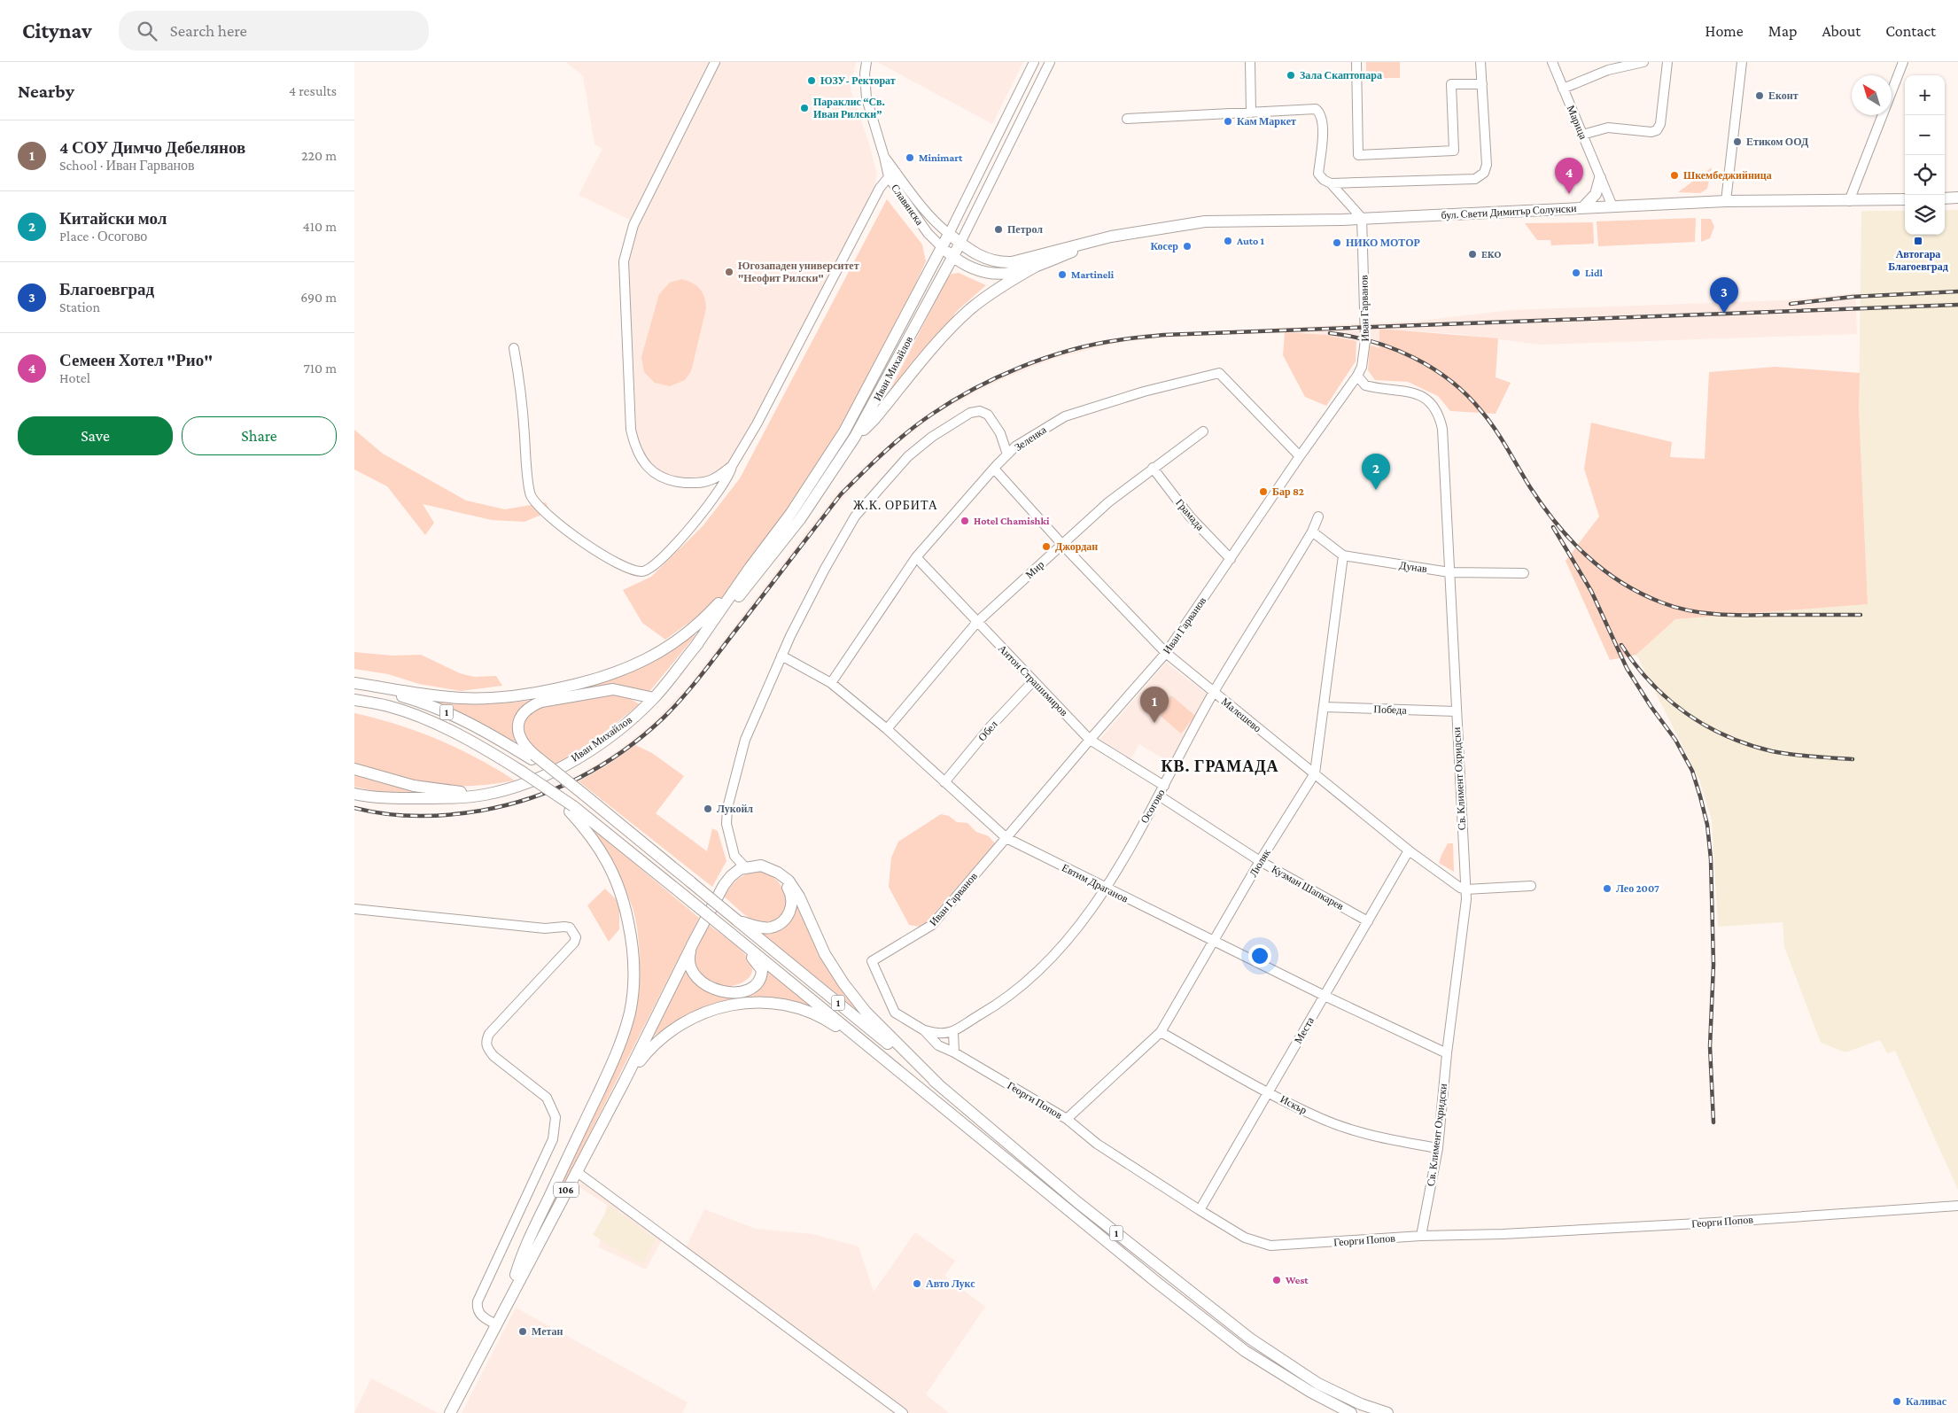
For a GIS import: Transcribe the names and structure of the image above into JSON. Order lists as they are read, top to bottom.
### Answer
{
  "streets": {
    "main road": [
      "бул. Свети Димитър Солунски",
      "Иван Михайлов",
      "1",
      "106"
    ],
    "street": [
      "Марица",
      "Славянска",
      "Иван Гарванов",
      "Зеленка",
      "Грамада",
      "Дунав",
      "Мир",
      "Антон Страшимиров",
      "Победа",
      "Малешево",
      "Обел",
      "Св. Климент Охридски",
      "Осогово",
      "Люляк",
      "Евтим Драганов",
      "Кузман Шапкарев",
      "Места",
      "Георги Попов",
      "Искър"
    ]
  },
  "crossings": [
    ["Марица", "бул. Свети Димитър Солунски"],
    ["Славянска", "бул. Свети Димитър Солунски"],
    ["Славянска", "Иван Михайлов"],
    ["бул. Свети Димитър Солунски", "Иван Гарванов"],
    ["бул. Свети Димитър Солунски", "Иван Михайлов"],
    ["Иван Гарванов", "Зеленка"],
    ["Иван Гарванов", "Грамада"],
    ["Иван Гарванов", "Антон Страшимиров"],
    ["Иван Гарванов", "Малешево"],
    ["Иван Гарванов", "Св. Климент Охридски"],
    ["Иван Гарванов", "Евтим Драганов"],
    ["Иван Гарванов", "Георги Попов"],
    ["Зеленка", "Антон Страшимиров"],
    ["Зеленка", "Малешево"],
    ["Зеленка", "Евтим Драганов"],
    ["Грамада", "Мир"],
    ["Дунав", "Св. Климент Охридски"],
    ["Дунав", "Люляк"],
    ["Мир", "Антон Страшимиров"],
    ["Мир", "Малешево"],
    ["Мир", "Евтим Драганов"],
    ["Антон Страшимиров", "Обел"],
    ["Антон Страшимиров", "Осогово"],
    ["Победа", "Св. Климент Охридски"],
    ["Победа", "Люляк"],
    ["Малешево", "Св. Климент Охридски"],
    ["Малешево", "Осогово"],
    ["Малешево", "Люляк"],
    ["Малешево", "Места"],
    ["Обел", "Евтим Драганов"],
    ["Св. Климент Охридски", "Евтим Драганов"],
    ["Св. Климент Охридски", "Георги Попов"],
    ["Св. Климент Охридски", "Искър"],
    ["Осогово", "Евтим Драганов"],
    ["Осогово", "Кузман Шапкарев"],
    ["Люляк", "Евтим Драганов"],
    ["Люляк", "Кузман Шапкарев"],
    ["Люляк", "Георги Попов"],
    ["Люляк", "Искър"],
    ["Евтим Драганов", "Места"],
    ["Кузман Шапкарев", "Места"],
    ["Места", "Георги Попов"],
    ["Места", "Искър"]
  ],
  "districts": ["Ж.К. ОРБИТА", "КВ. ГРАМАДА"],
  "places": {
    "other": [
      "Зала Скаптопара",
      "ЮЗУ- Ректорат",
      "Еконт",
      "Параклис “Св. Иван Рилски”",
      "Кам Маркет",
      "Етиком ООД",
      "Minimart",
      "Шкембеджийница",
      "Петрол",
      "Auto 1",
      "НИКО МОТОР",
      "Косер",
      "EKO",
      "Югозападен университет \"Неофит Рилски\"",
      "Lidl",
      "Martineli",
      "Бар 82",
      "Hotel Chamishki",
      "Джордан",
      "Лукойл",
      "Лео 2007",
      "West",
      "Авто Лукс",
      "Метан",
      "Каливас"
    ],
    "transit": ["Автогара Благоевград"]
  },
  "north": "top left",
  "page": {
    "header": "Citynav",
    "search": "Search here",
    "nav": [
      "Home",
      "Map",
      "About",
      "Contact"
    ],
    "heading": ["Nearby", "4 results"],
    "map_buttons": ["+", "−"],
    "list": [
      {
        "mark": "1",
        "name": "4 СОУ Димчо Дебелянов",
        "note": "School · Иван Гарванов",
        "value": "220 m"
      },
      {
        "mark": "2",
        "name": "Китайски мол",
        "note": "Place · Осогово",
        "value": "410 m"
      },
      {
        "mark": "3",
        "name": "Благоевград",
        "note": "Station",
        "value": "690 m"
      },
      {
        "mark": "4",
        "name": "Семеен Хотел \"Рио\"",
        "note": "Hotel",
        "value": "710 m"
      }
    ],
    "pins": [
      "4",
      "3",
      "2",
      "1"
    ],
    "buttons": ["Save", "Share"]
  }
}
